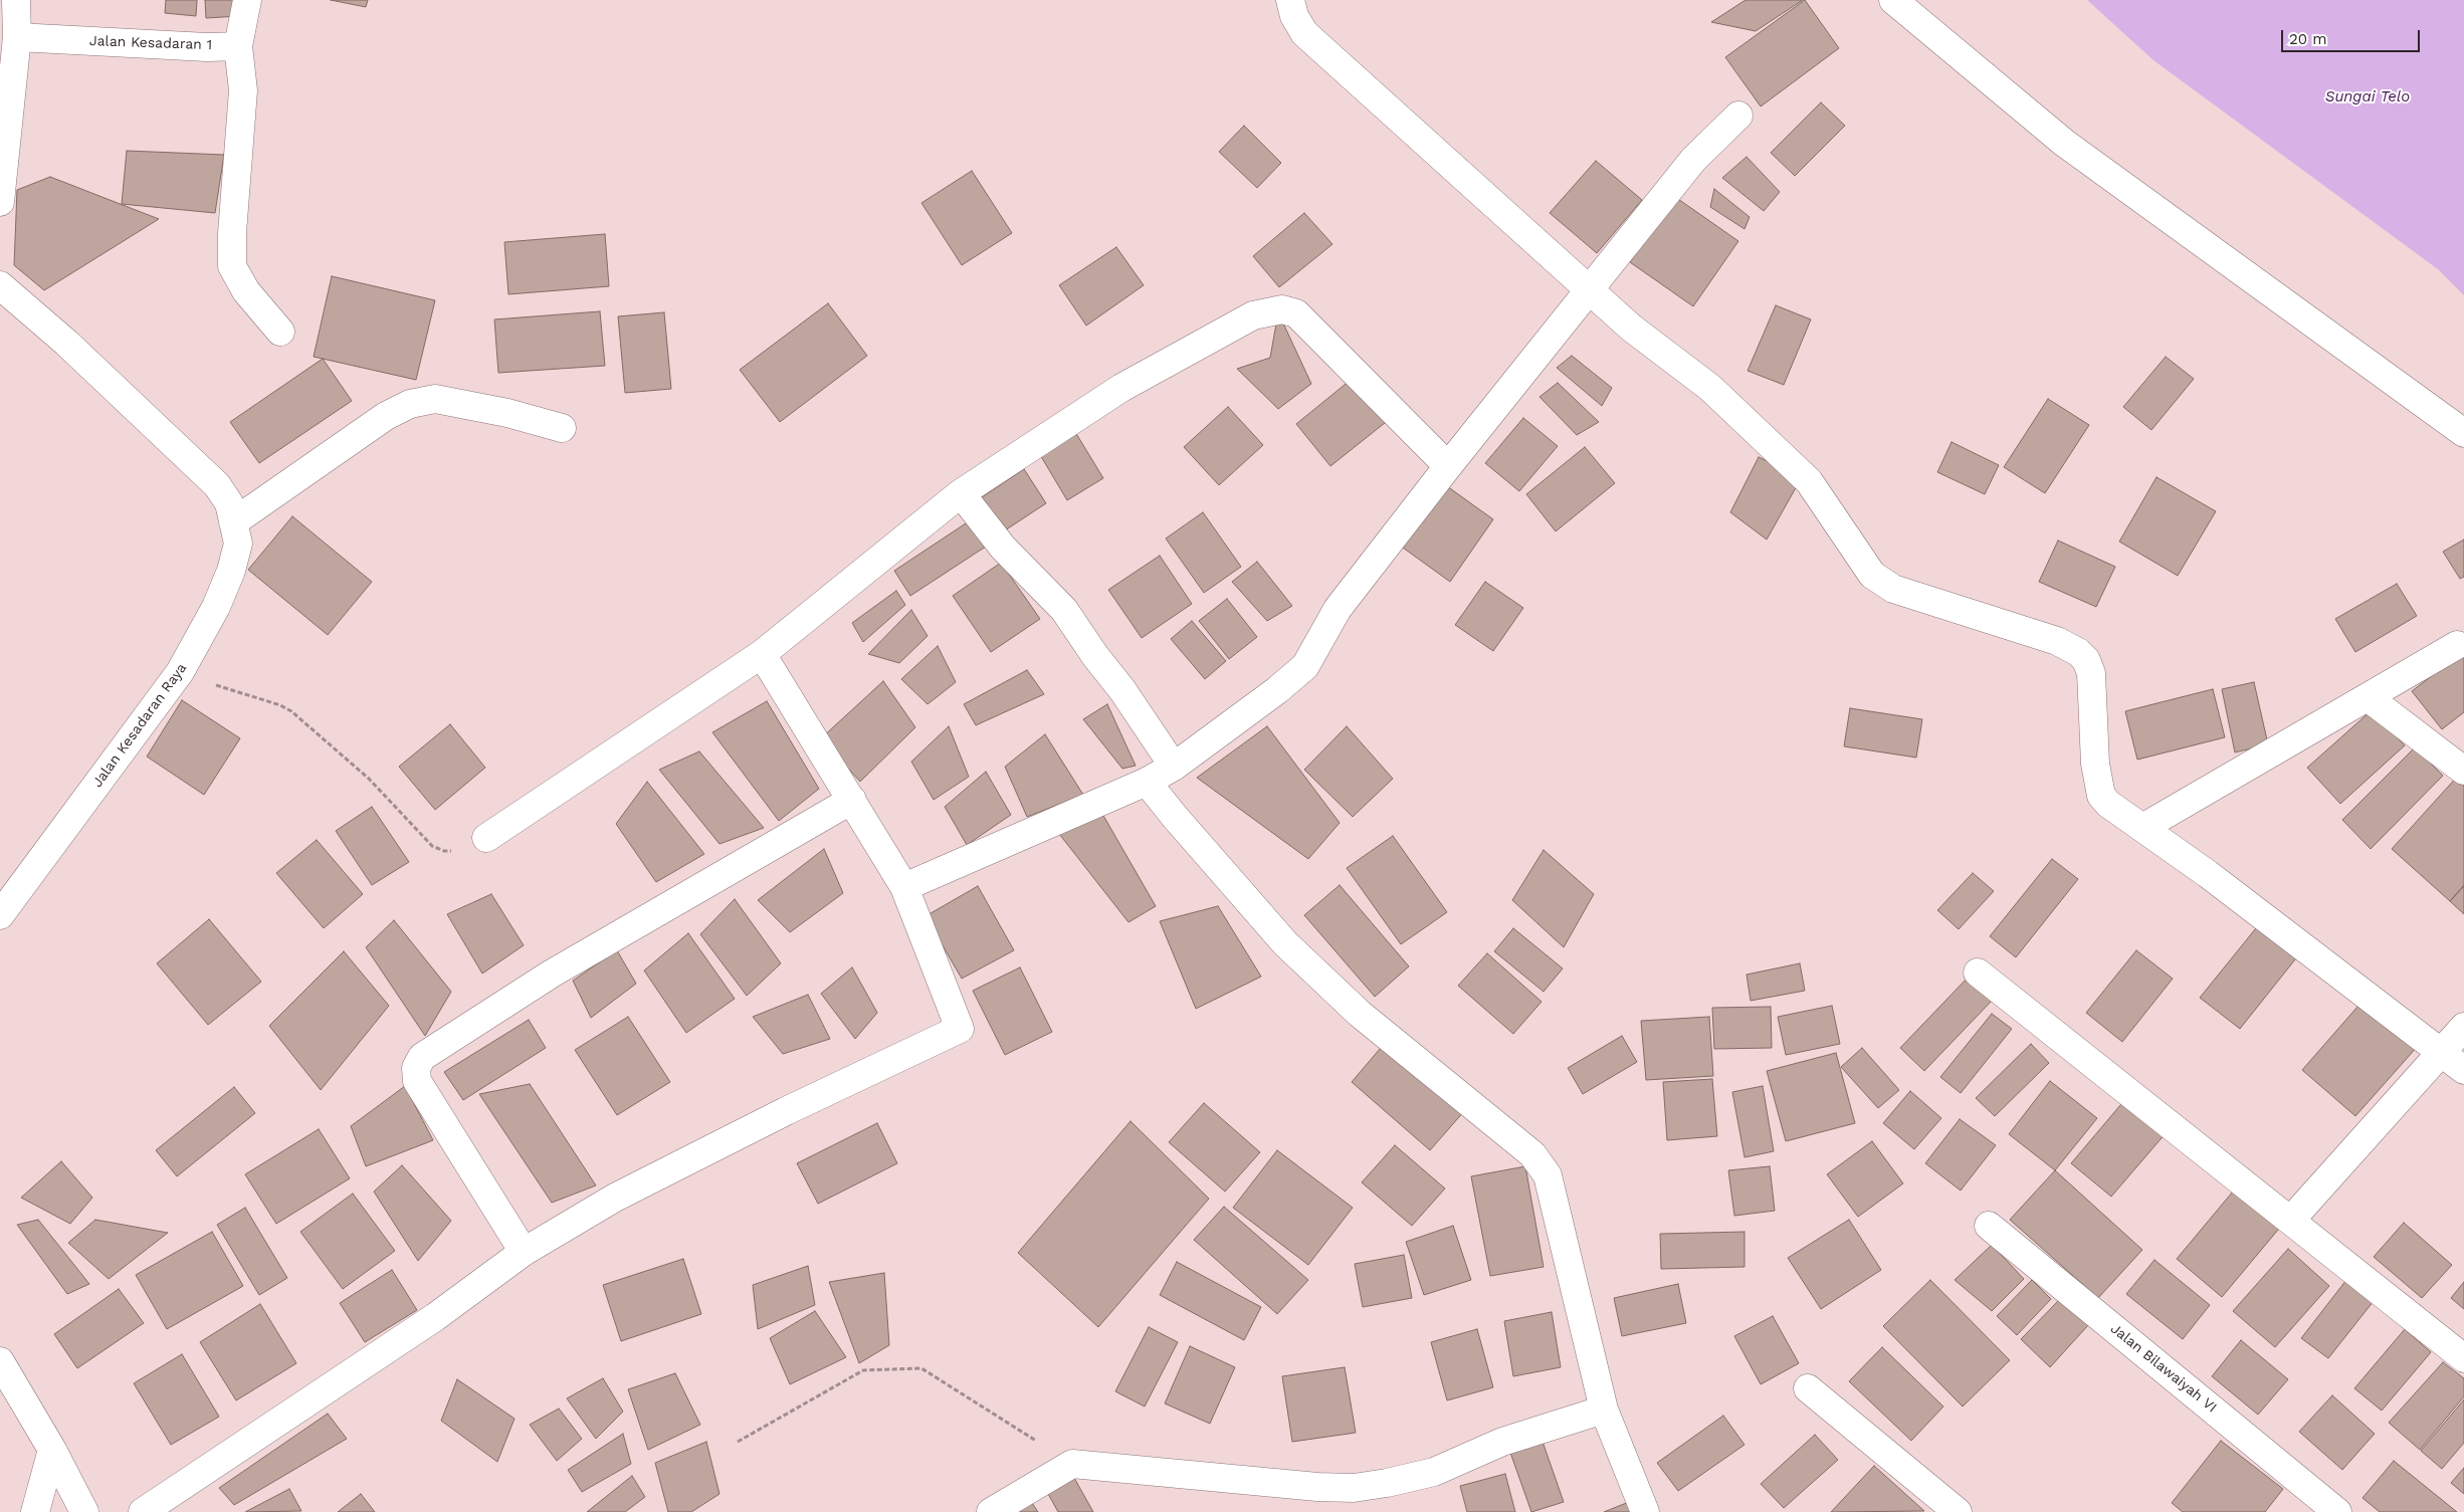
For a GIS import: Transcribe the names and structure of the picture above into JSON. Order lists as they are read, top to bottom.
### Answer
{
  "streets": {
    "street": ["Jalan Kesadaran 1", "Jalan Kesadaran Raya", "Jalan Bilawaiyah VI"]
  },
  "water": ["Sungai Telo"],
  "scale_bar": "20 m"
}
